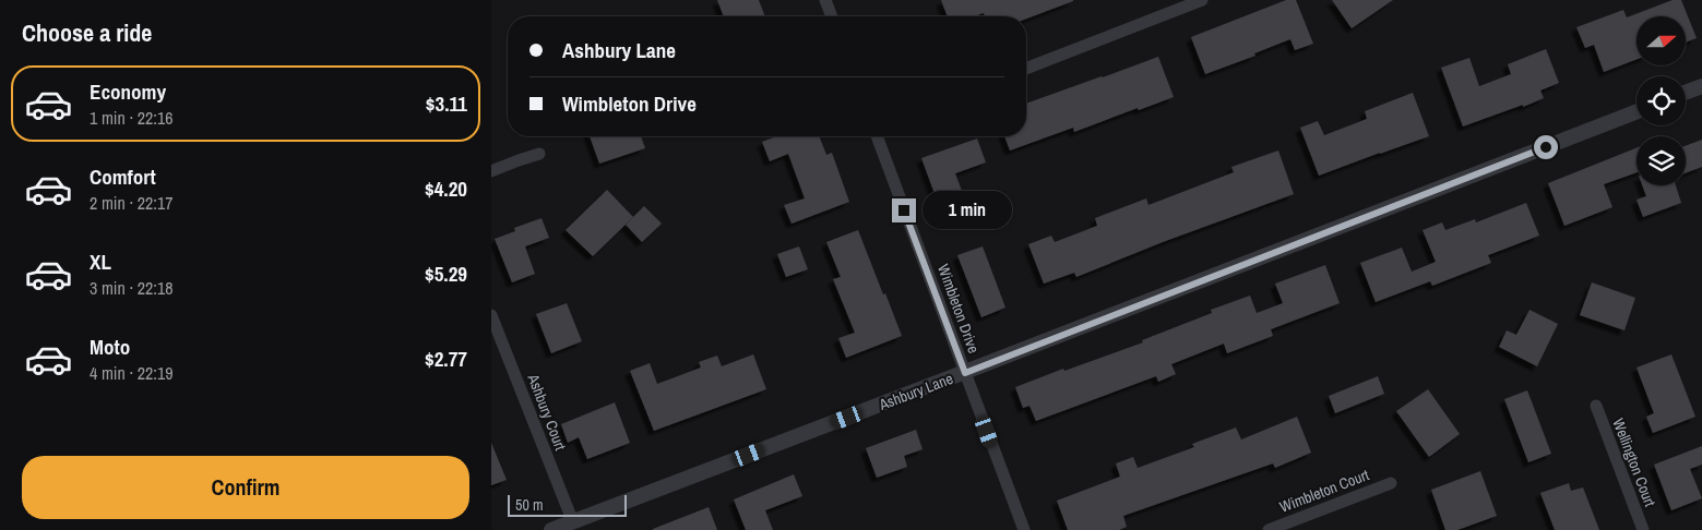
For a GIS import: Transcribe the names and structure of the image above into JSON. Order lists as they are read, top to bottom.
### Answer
{
  "streets": {
    "street": [
      "Wimbleton Drive",
      "Ashbury Lane",
      "Ashbury Court",
      "Wellington Court",
      "Wimbleton Court"
    ]
  },
  "crossings": [
    ["Wimbleton Drive", "Ashbury Lane"],
    ["Ashbury Lane", "Ashbury Court"]
  ],
  "scale_bar": "50 m",
  "north": "right",
  "page": {
    "heading": "Choose a ride",
    "banner": ["Ashbury Lane", "Wimbleton Drive"],
    "list": [
      {
        "name": "Economy",
        "note": "1 min · 22:16",
        "value": "$3.11"
      },
      {
        "name": "Comfort",
        "note": "2 min · 22:17",
        "value": "$4.20"
      },
      {
        "name": "XL",
        "note": "3 min · 22:18",
        "value": "$5.29"
      },
      {
        "name": "Moto",
        "note": "4 min · 22:19",
        "value": "$2.77"
      }
    ],
    "bubble": "1 min",
    "buttons": "Confirm",
    "scale": "50 m"
  }
}
